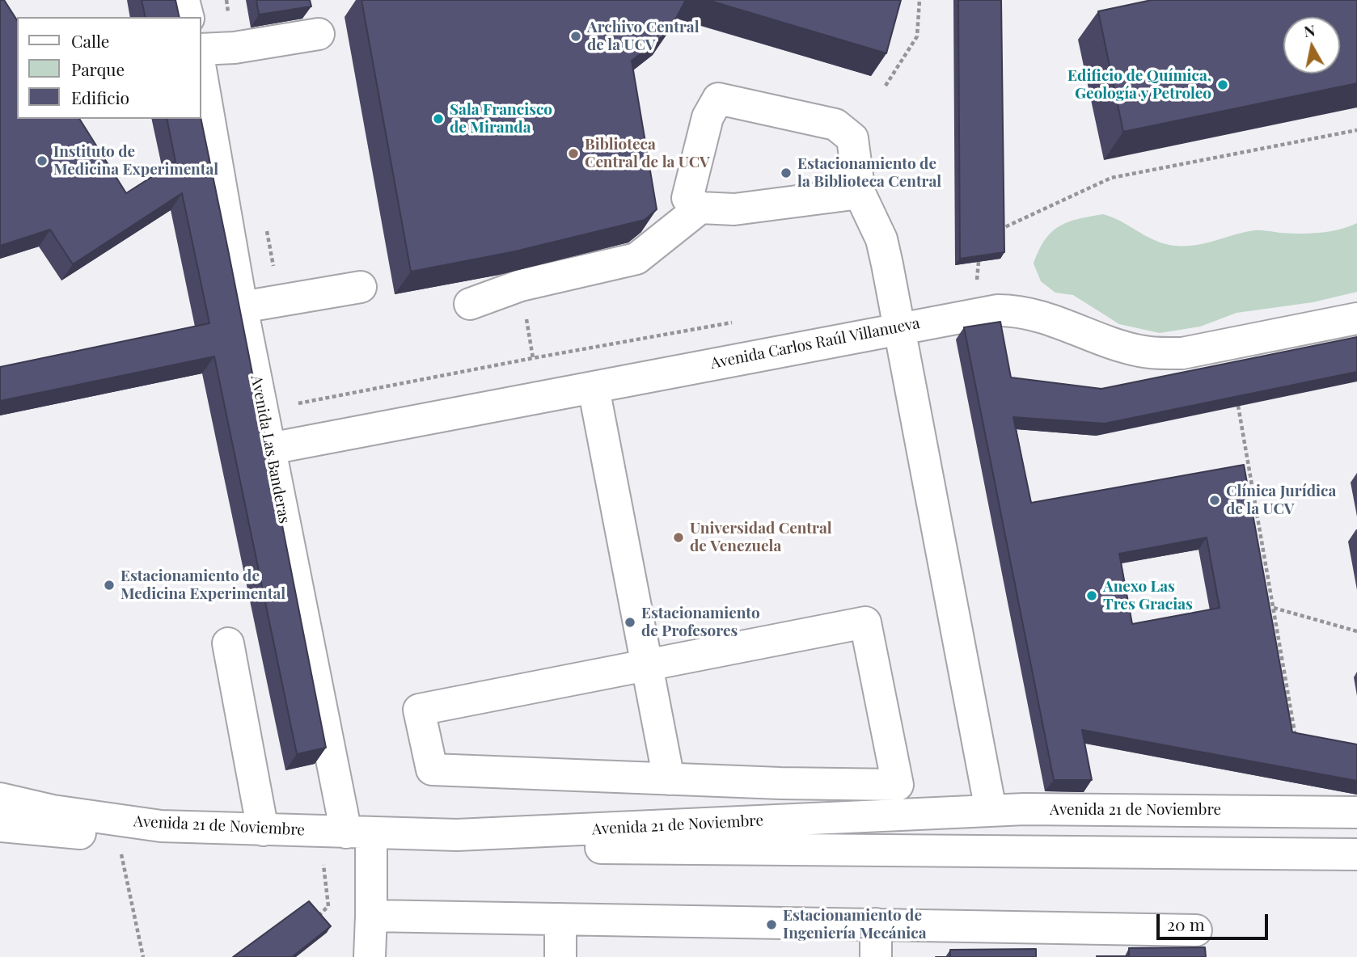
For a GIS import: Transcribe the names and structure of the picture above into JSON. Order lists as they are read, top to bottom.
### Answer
{
  "streets": {
    "lane": ["Avenida Carlos Raúl Villanueva", "Avenida Las Banderas", "Avenida 21 de Noviembre"]
  },
  "crossings": [
    ["Avenida Carlos Raúl Villanueva", "Avenida Las Banderas"],
    ["Avenida Las Banderas", "Avenida 21 de Noviembre"]
  ],
  "places": [
    "Archivo Central de la UCV",
    "Edificio de Química, Geología y Petroleo",
    "Sala Francisco de Miranda",
    "Biblioteca Central de la UCV",
    "Instituto de Medicina Experimental",
    "Estacionamiento de la Biblioteca Central",
    "Clínica Jurídica de la UCV",
    "Universidad Central de Venezuela",
    "Estacionamiento de Medicina Experimental",
    "Anexo Las Tres Gracias",
    "Estacionamiento de Profesores",
    "Estacionamiento de Ingeniería Mecánica"
  ],
  "legend": ["Calle", "Parque", "Edificio"],
  "scale_bar": "20 m",
  "north": "top"
}
